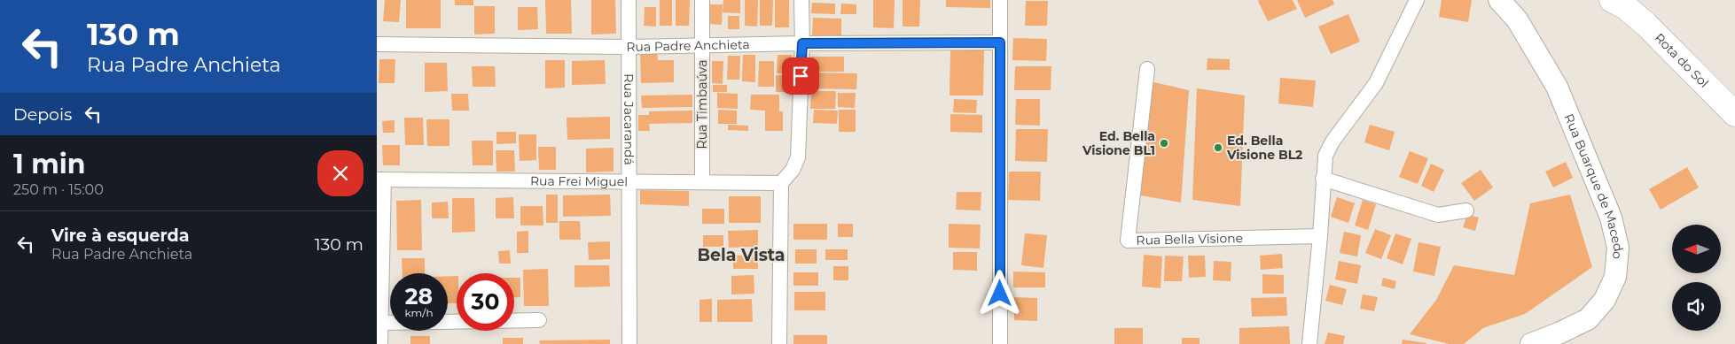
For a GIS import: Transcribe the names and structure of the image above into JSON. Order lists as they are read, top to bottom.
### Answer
{
  "streets": {
    "highway": ["Rota do Sol"],
    "main road": ["Rua Buarque de Macedo"],
    "street": [
      "Rua Padre Anchieta",
      "Rua Timbaúva",
      "Rua Jacarandá",
      "Rua Frei Miguel",
      "Rua Bella Visione"
    ]
  },
  "crossings": [
    ["Rua Padre Anchieta", "Rua Timbaúva"],
    ["Rua Padre Anchieta", "Rua Jacarandá"],
    ["Rua Timbaúva", "Rua Frei Miguel"],
    ["Rua Jacarandá", "Rua Frei Miguel"]
  ],
  "districts": ["Bela Vista"],
  "places": ["Ed. Bella Visione BL1", "Ed. Bella Visione BL2"],
  "north": "left",
  "page": {
    "turn": ["130 m", "Rua Padre Anchieta"],
    "then": "Depois",
    "heading": ["1 min", "250 m · 15:00"],
    "list": [
      {
        "name": "Vire à esquerda",
        "note": "Rua Padre Anchieta",
        "value": "130 m"
      }
    ],
    "speed": "28 km/h",
    "limit": "30"
  }
}
